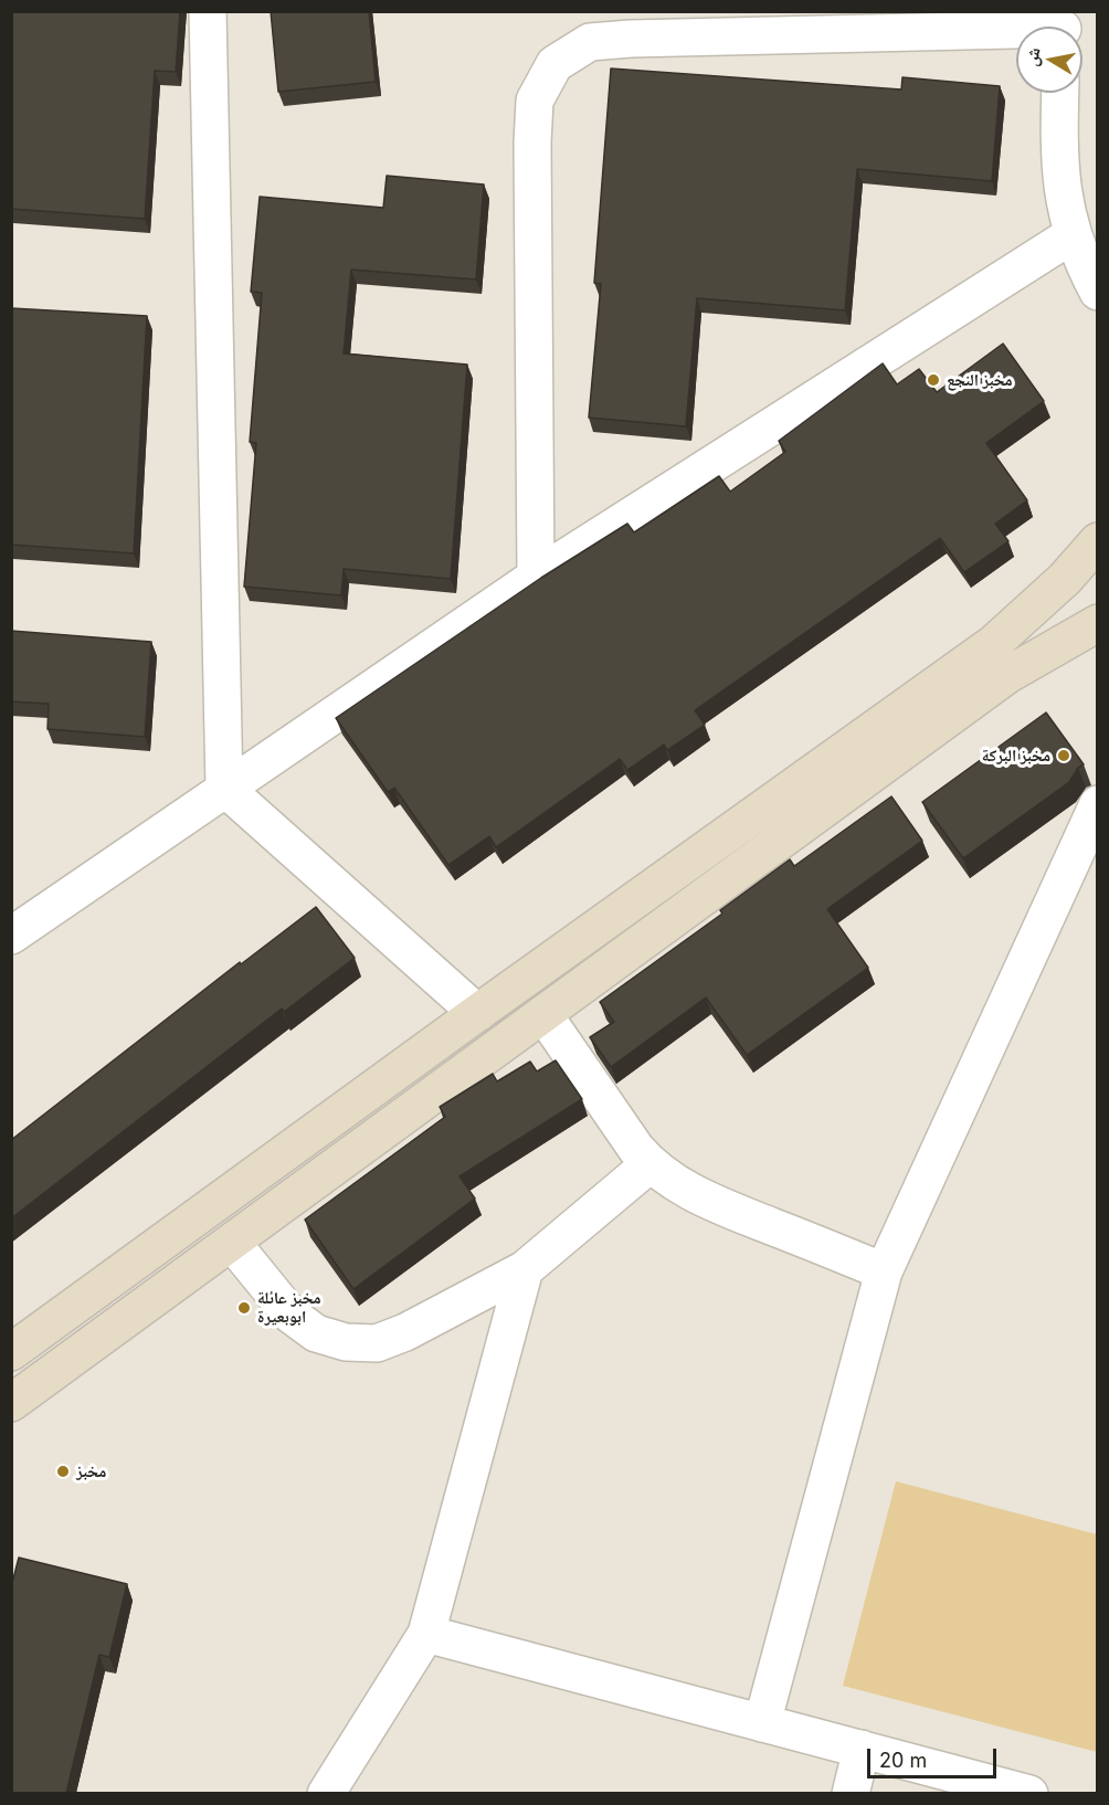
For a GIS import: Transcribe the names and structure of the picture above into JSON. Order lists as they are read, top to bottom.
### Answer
{
  "places": [
    "مخبز النجع",
    "مخبز البركة",
    "مخبز عائلة ابوبعيرة",
    "مخبز"
  ],
  "scale_bar": "20 m",
  "north": "left"
}
